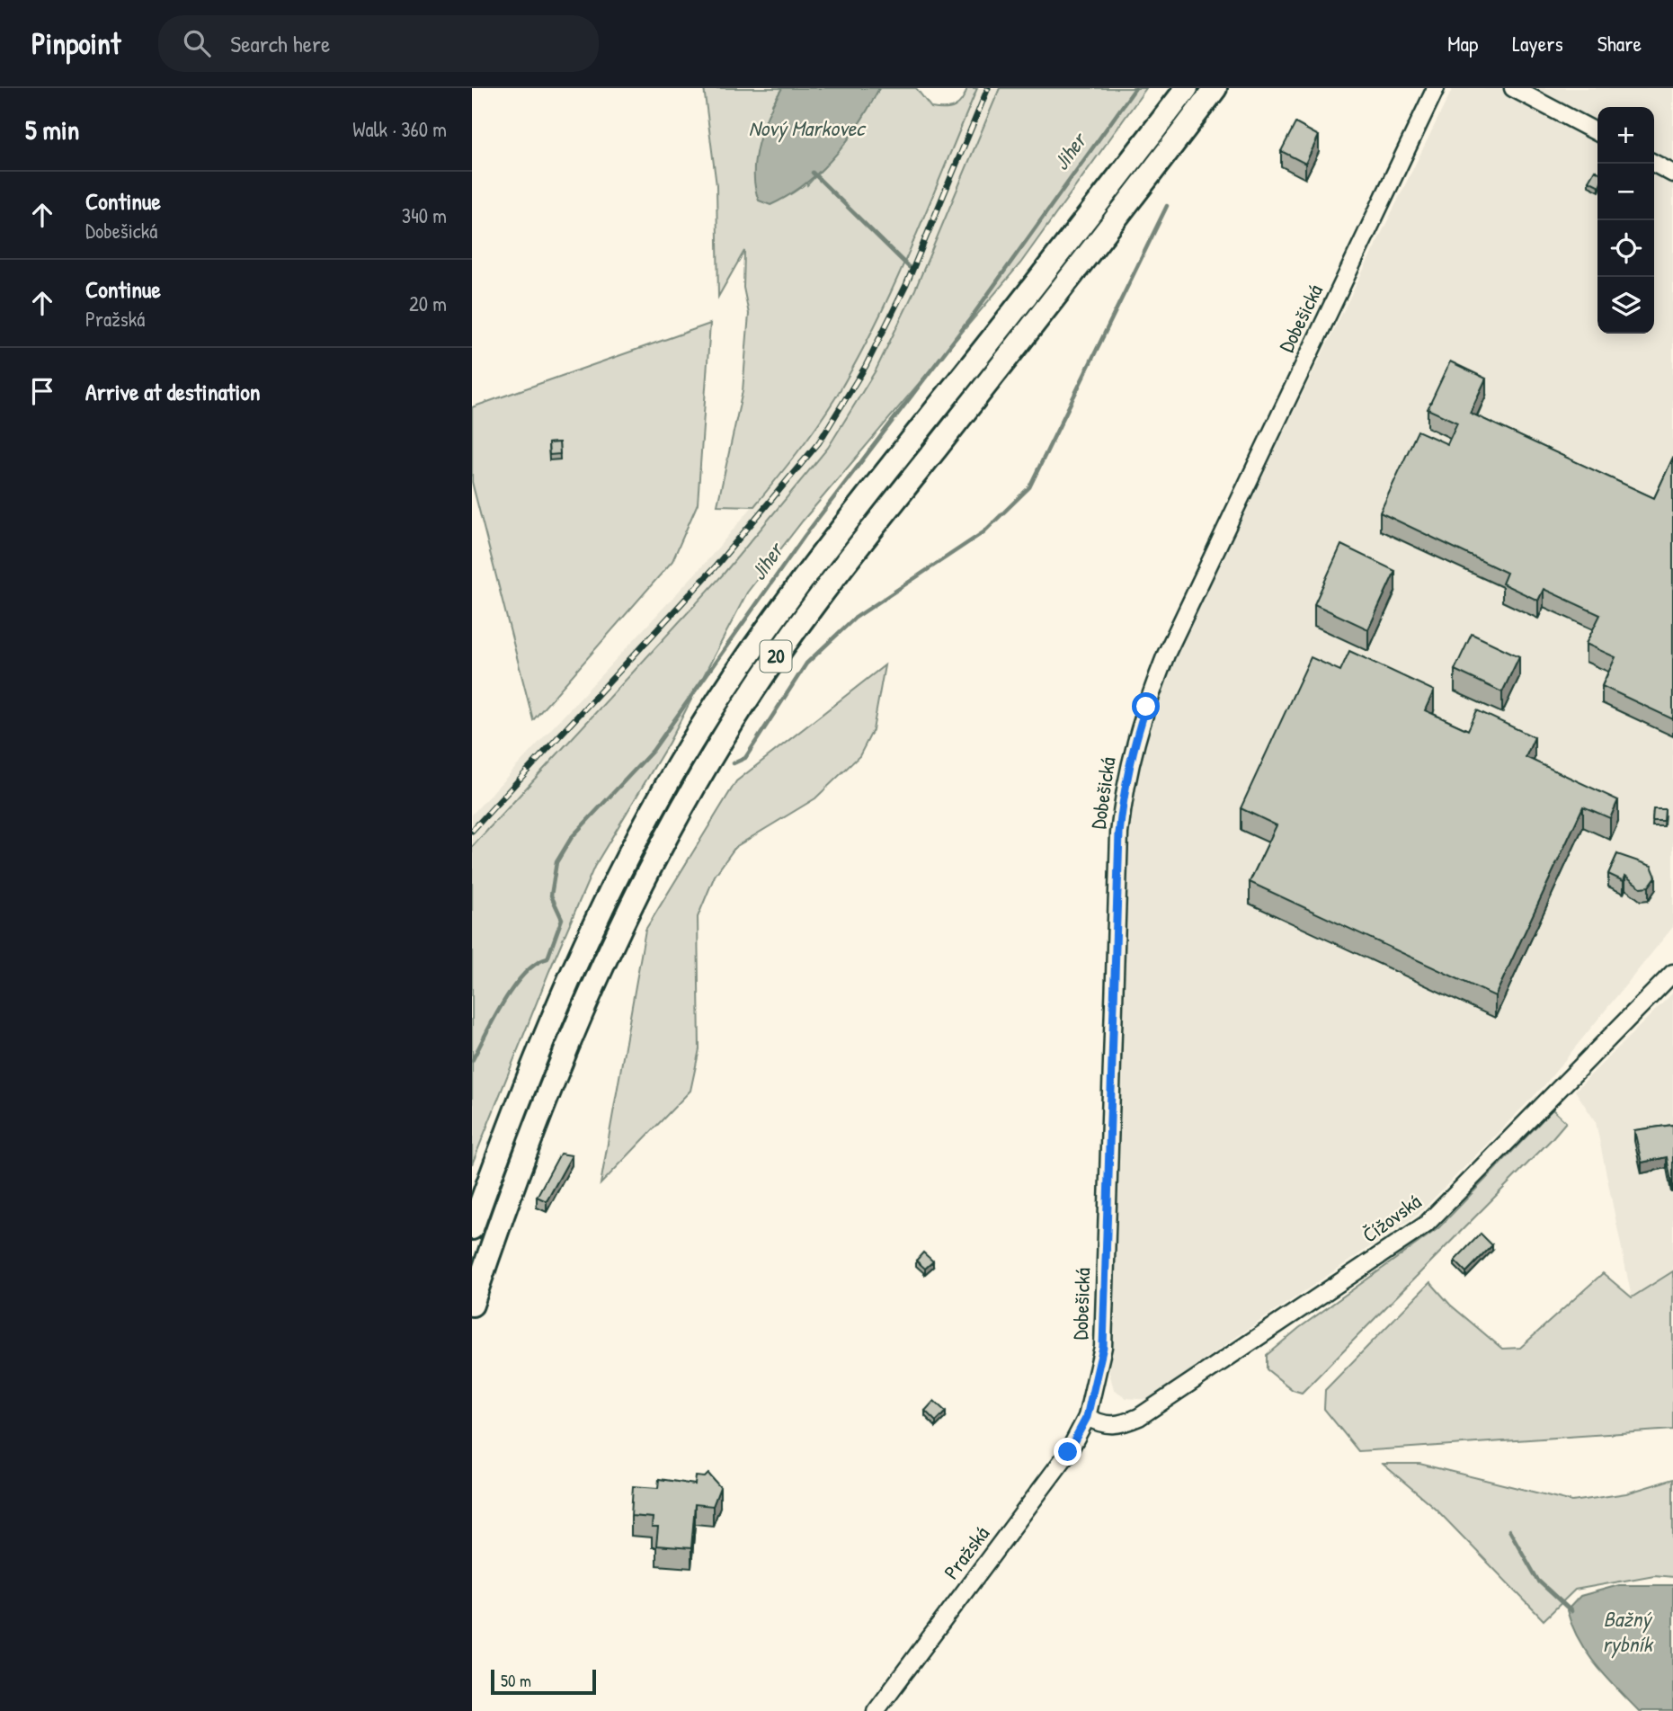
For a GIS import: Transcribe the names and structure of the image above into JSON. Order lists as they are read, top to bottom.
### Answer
{
  "streets": {
    "highway": ["20"],
    "street": ["Dobešická", "Čížovská", "Pražská"]
  },
  "crossings": [
    ["Dobešická", "Čížovská"],
    ["Dobešická", "Pražská"],
    ["Čížovská", "Pražská"]
  ],
  "water": ["Nový Markovec", "Jiher", "Bažný rybník"],
  "scale_bar": "50 m",
  "page": {
    "header": "Pinpoint",
    "search": "Search here",
    "nav": ["Map", "Layers", "Share"],
    "heading": ["5 min", "Walk · 360 m"],
    "map_buttons": ["+", "−"],
    "list": [
      ["Continue", "Dobešická", "340 m"],
      ["Continue", "Pražská", "20 m"],
      "Arrive at destination"
    ],
    "scale": "50 m"
  }
}
